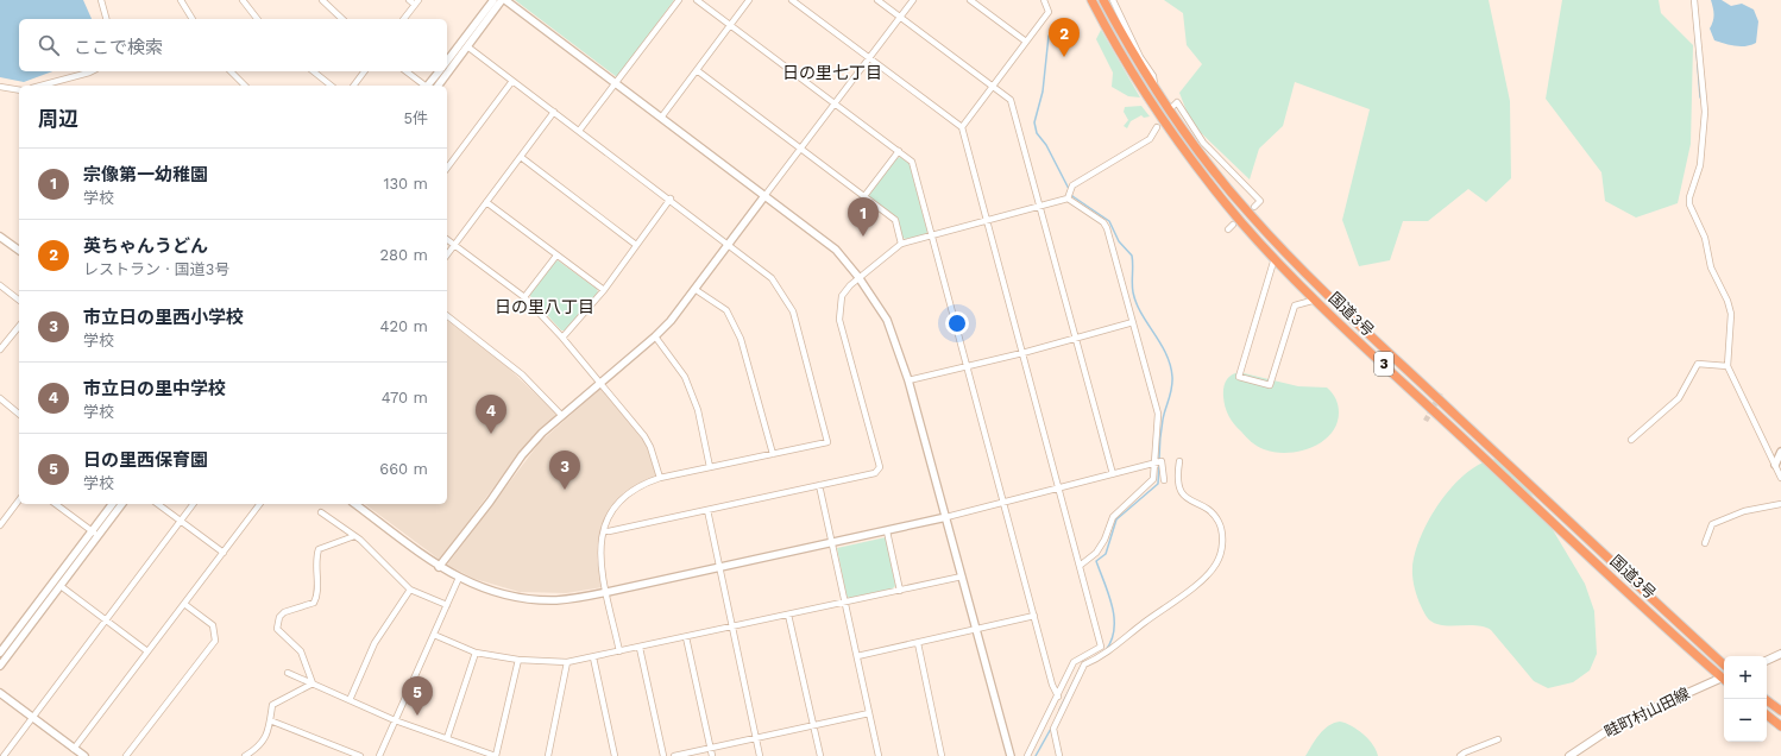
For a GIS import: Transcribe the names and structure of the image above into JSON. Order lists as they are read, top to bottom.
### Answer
{
  "streets": {
    "highway": ["国道3号", "3"],
    "main road": ["畦町村山田線"]
  },
  "districts": ["日の里七丁目", "日の里八丁目"],
  "page": {
    "pins": [
      "2",
      "1",
      "4",
      "3",
      "5"
    ],
    "search": "ここで検索",
    "heading": ["周辺", "5件"],
    "list": [
      {
        "mark": "1",
        "name": "宗像第一幼稚園",
        "note": "学校",
        "value": "130 m"
      },
      {
        "mark": "2",
        "name": "英ちゃんうどん",
        "note": "レストラン · 国道3号",
        "value": "280 m"
      },
      {
        "mark": "3",
        "name": "市立日の里西小学校",
        "note": "学校",
        "value": "420 m"
      },
      {
        "mark": "4",
        "name": "市立日の里中学校",
        "note": "学校",
        "value": "470 m"
      },
      {
        "mark": "5",
        "name": "日の里西保育園",
        "note": "学校",
        "value": "660 m"
      }
    ],
    "map_buttons": ["+", "−"]
  }
}
